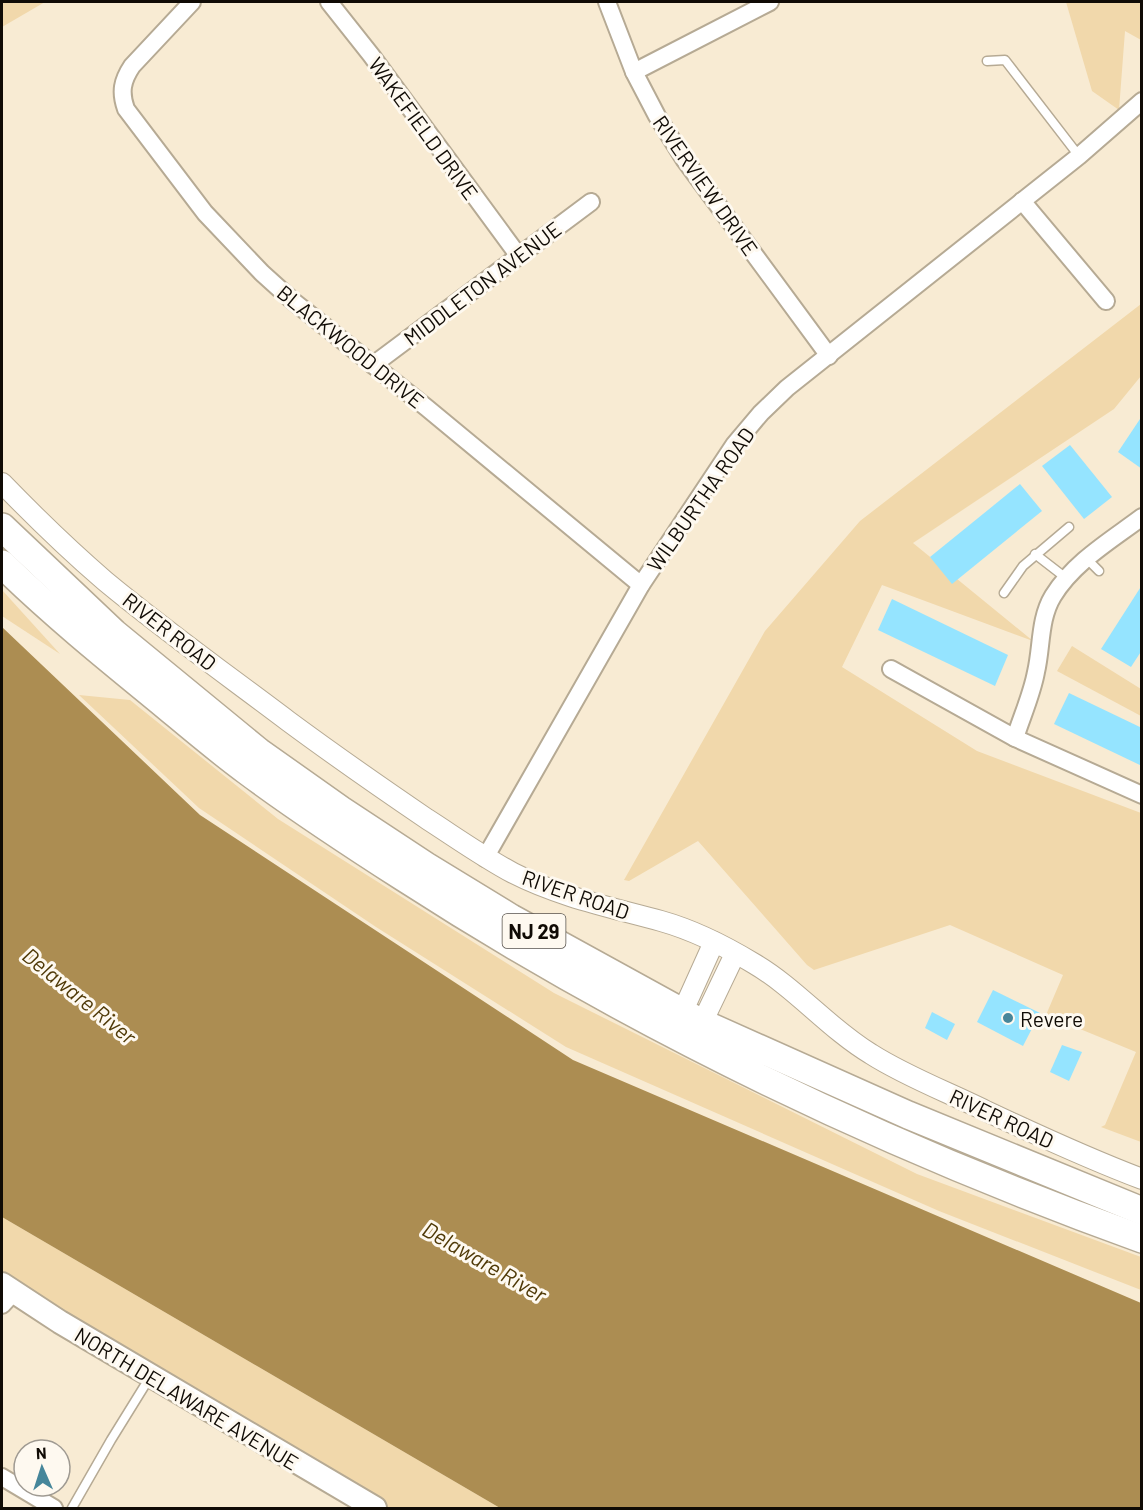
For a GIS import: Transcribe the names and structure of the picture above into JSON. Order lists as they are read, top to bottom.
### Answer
{
  "streets": {
    "highway": ["RIVER ROAD", "NJ 29"],
    "main road": ["NORTH DELAWARE AVENUE"],
    "street": [
      "WAKEFIELD DRIVE",
      "RIVERVIEW DRIVE",
      "MIDDLETON AVENUE",
      "BLACKWOOD DRIVE",
      "WILBURTHA ROAD"
    ]
  },
  "crossings": [
    ["WAKEFIELD DRIVE", "MIDDLETON AVENUE"],
    ["RIVERVIEW DRIVE", "WILBURTHA ROAD"],
    ["MIDDLETON AVENUE", "BLACKWOOD DRIVE"],
    ["BLACKWOOD DRIVE", "WILBURTHA ROAD"],
    ["WILBURTHA ROAD", "RIVER ROAD"]
  ],
  "water": ["Delaware River"],
  "places": ["Revere"],
  "north": "top"
}
